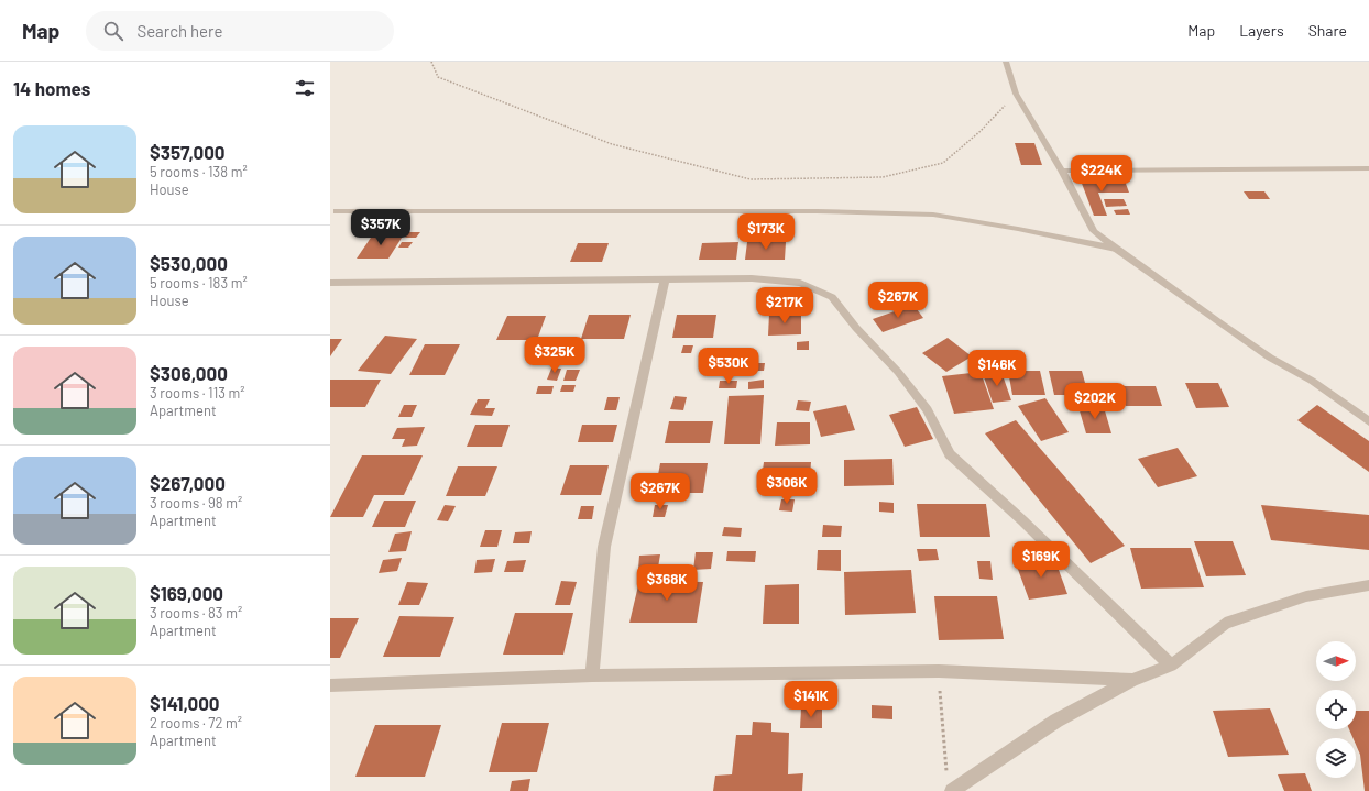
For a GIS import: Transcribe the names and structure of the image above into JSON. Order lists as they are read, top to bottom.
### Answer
{
  "north": "right",
  "page": {
    "header": "Map",
    "search": "Search here",
    "nav": ["Map", "Layers", "Share"],
    "heading": "14 homes",
    "list": [
      {
        "name": "$357,000",
        "note": "5 rooms · 138 m² · House"
      },
      {
        "name": "$530,000",
        "note": "5 rooms · 183 m² · House"
      },
      {
        "name": "$306,000",
        "note": "3 rooms · 113 m² · Apartment"
      },
      {
        "name": "$267,000",
        "note": "3 rooms · 98 m² · Apartment"
      },
      {
        "name": "$169,000",
        "note": "3 rooms · 83 m² · Apartment"
      },
      {
        "name": "$141,000",
        "note": "2 rooms · 72 m² · Apartment"
      }
    ],
    "price": [
      "$224K",
      "$357K",
      "$173K",
      "$267K",
      "$217K",
      "$325K",
      "$530K",
      "$146K",
      "$202K",
      "$306K",
      "$267K",
      "$169K",
      "$368K",
      "$141K"
    ]
  }
}
